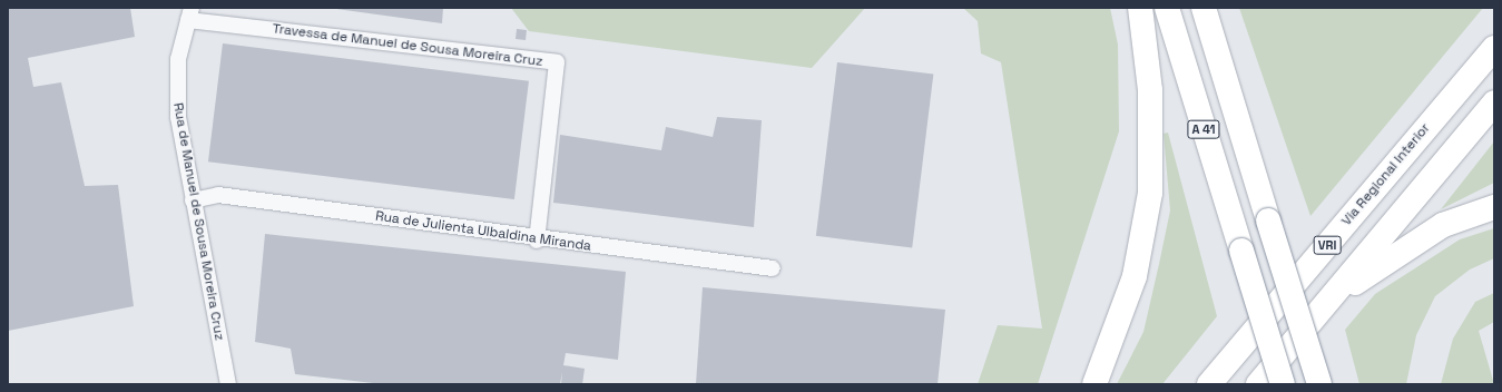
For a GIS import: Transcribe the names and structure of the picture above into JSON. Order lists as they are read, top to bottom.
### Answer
{
  "streets": {
    "highway": ["A 41", "Via Regional Interior", "VRI"],
    "street": ["Travessa de Manuel de Sousa Moreira Cruz", "Rua de Manuel de Sousa Moreira Cruz", "Rua de Julienta Ulbaldina Miranda"]
  },
  "crossings": [
    ["Travessa de Manuel de Sousa Moreira Cruz", "Rua de Manuel de Sousa Moreira Cruz"],
    ["Travessa de Manuel de Sousa Moreira Cruz", "Rua de Julienta Ulbaldina Miranda"],
    ["Rua de Manuel de Sousa Moreira Cruz", "Rua de Julienta Ulbaldina Miranda"]
  ]
}
